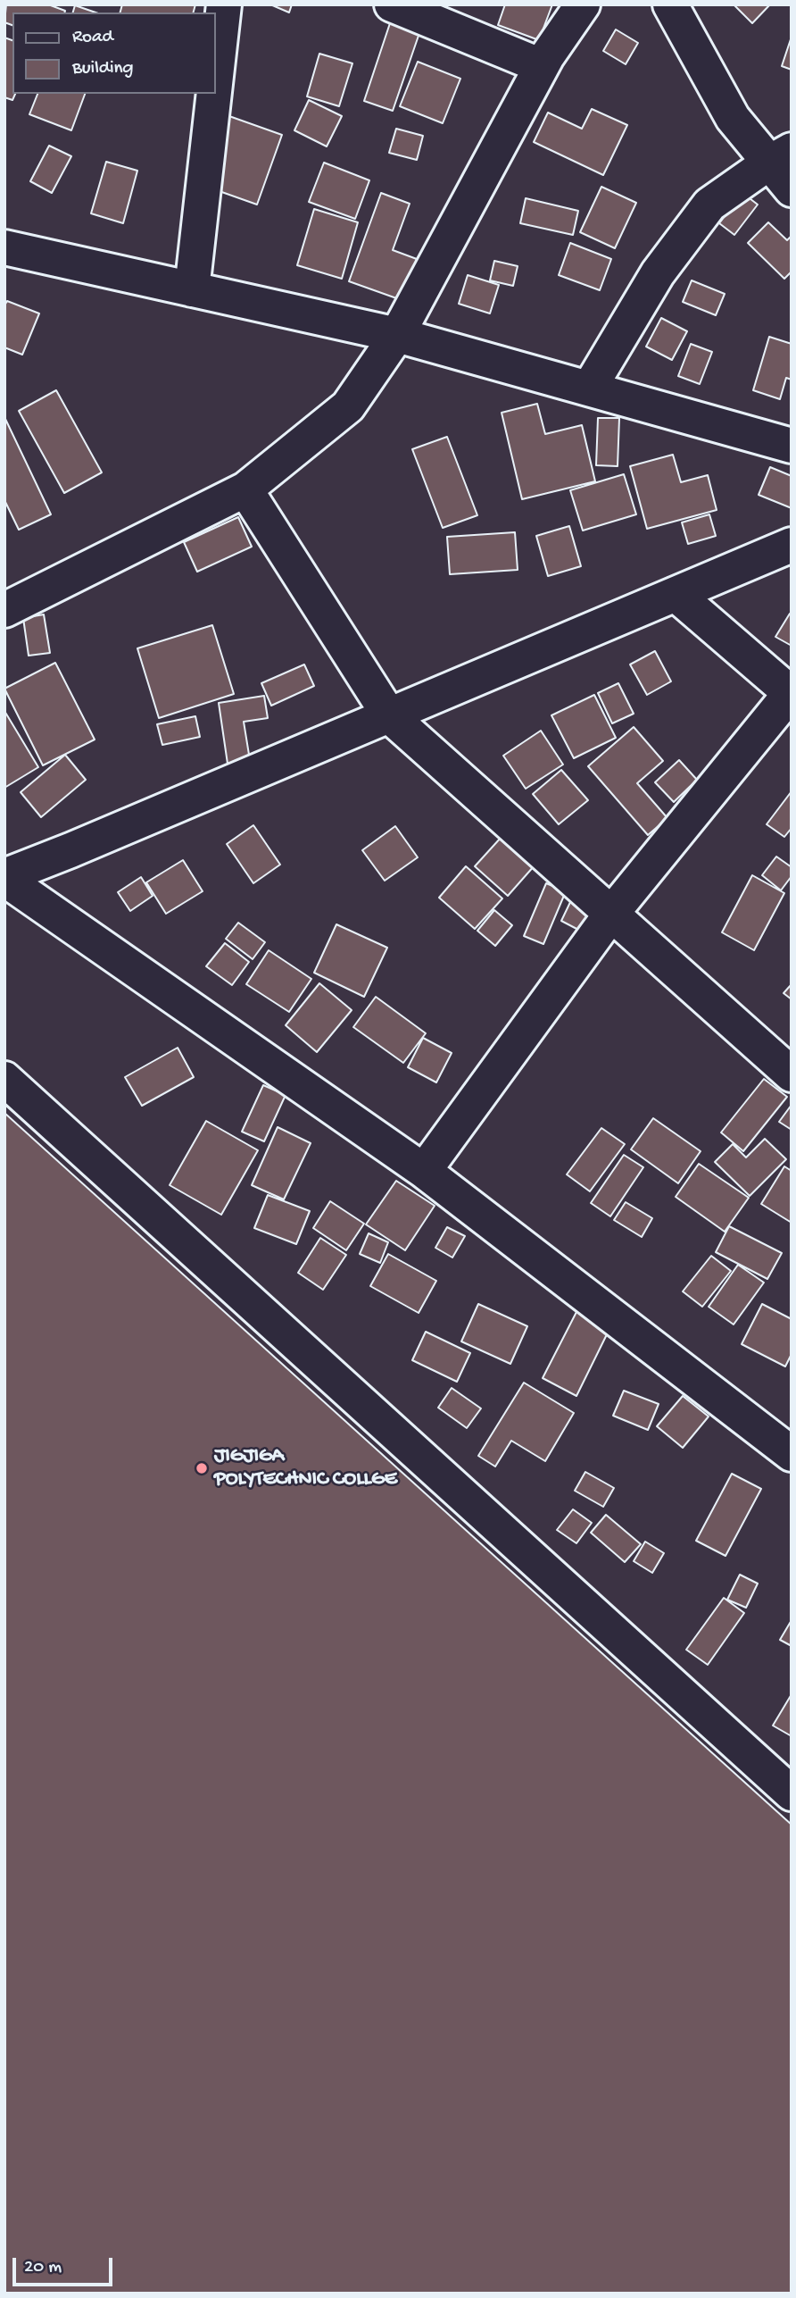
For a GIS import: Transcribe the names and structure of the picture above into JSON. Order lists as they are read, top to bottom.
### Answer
{
  "places": ["JIGJIGA POLYTECHNIC COLLGE"],
  "legend": ["Road", "Building"],
  "scale_bar": "20 m"
}
